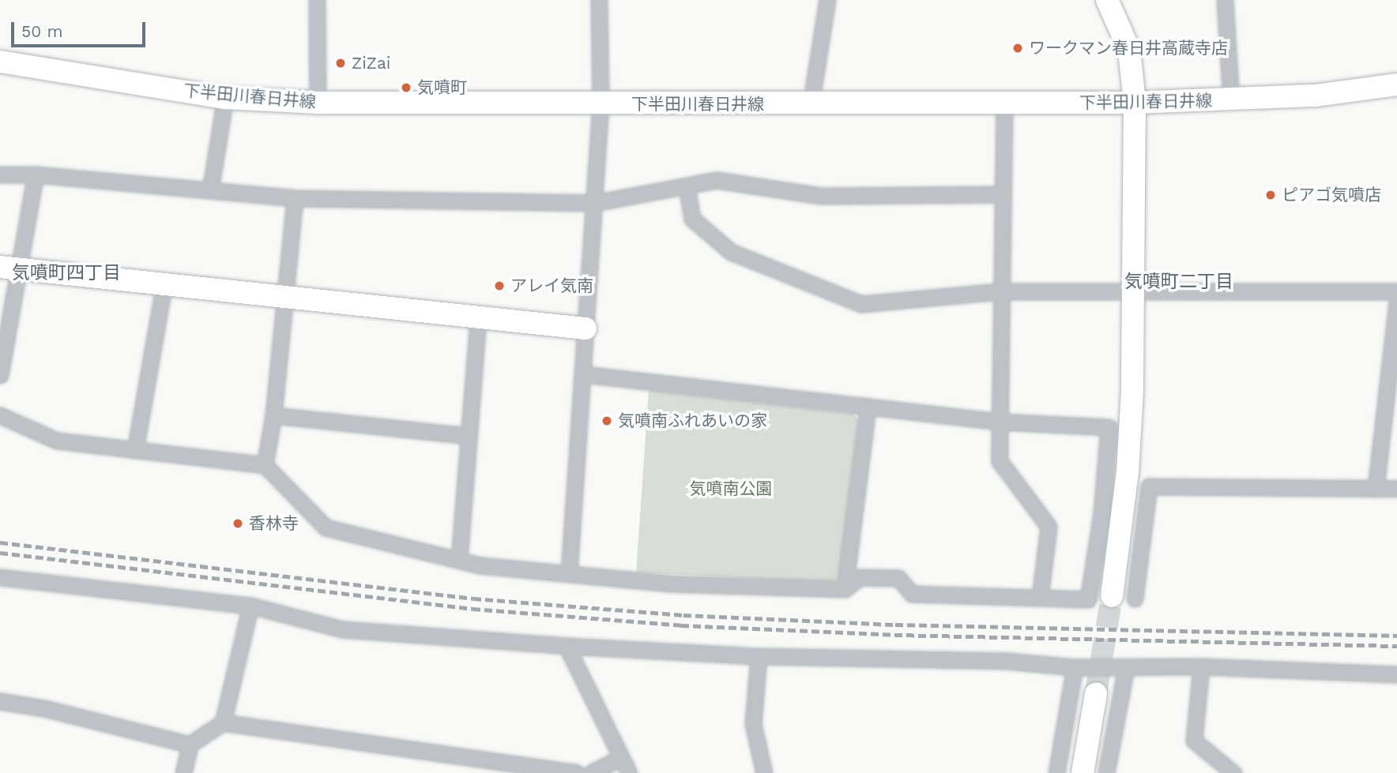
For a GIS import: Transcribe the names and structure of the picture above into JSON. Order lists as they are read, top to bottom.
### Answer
{
  "streets": {
    "main road": ["下半田川春日井線"]
  },
  "districts": ["気噴町四丁目", "気噴町二丁目"],
  "parks": ["気噴南公園"],
  "places": [
    "ワークマン春日井高蔵寺店",
    "ZiZai",
    "気噴町",
    "ピアゴ気噴店",
    "アレイ気南",
    "気噴南ふれあいの家",
    "香林寺"
  ],
  "scale_bar": "50 m"
}
